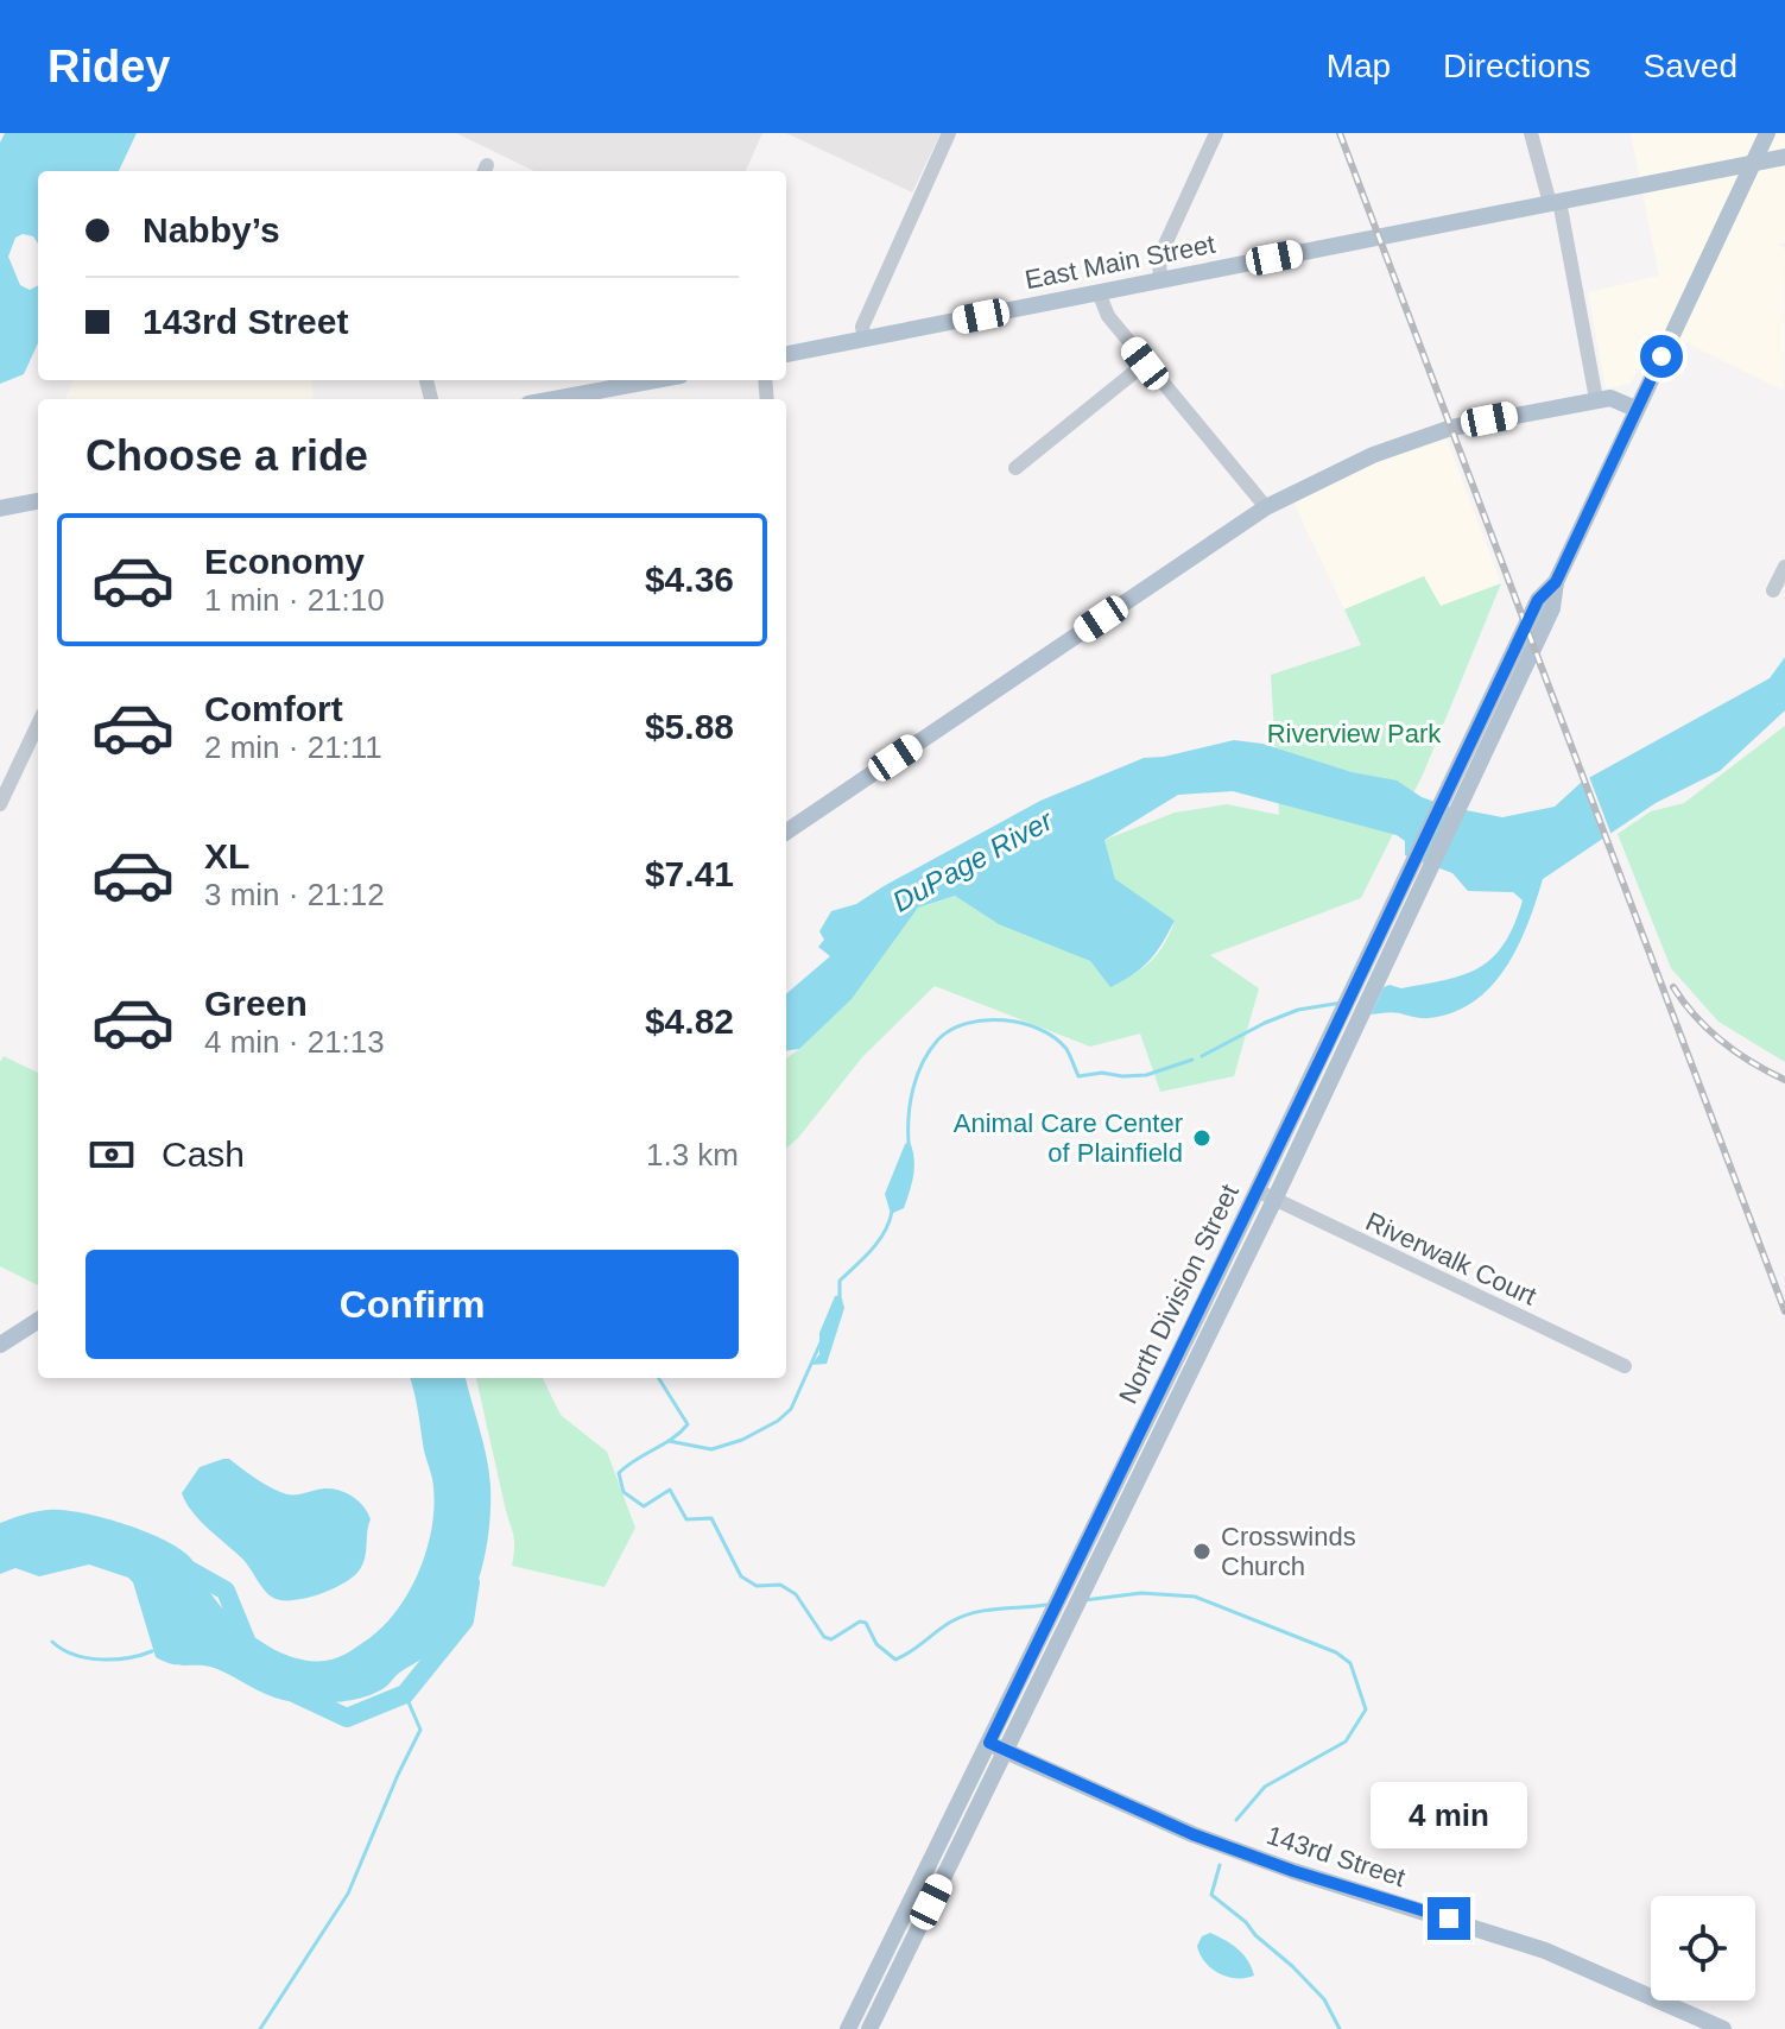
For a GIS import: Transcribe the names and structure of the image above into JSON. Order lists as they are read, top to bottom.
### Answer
{
  "streets": {
    "main road": ["East Main Street", "North Division Street", "143rd Street"],
    "street": ["Riverwalk Court"]
  },
  "crossings": [
    ["Riverwalk Court", "North Division Street"],
    ["North Division Street", "143rd Street"]
  ],
  "water": ["DuPage River"],
  "parks": ["Riverview Park"],
  "places": ["Animal Care Center of Plainfield", "Crosswinds Church"],
  "page": {
    "header": "Ridey",
    "nav": ["Map", "Directions", "Saved"],
    "banner": ["Nabby’s", "143rd Street"],
    "heading": "Choose a ride",
    "list": [
      {
        "name": "Economy",
        "note": "1 min · 21:10",
        "value": "$4.36"
      },
      {
        "name": "Comfort",
        "note": "2 min · 21:11",
        "value": "$5.88"
      },
      {
        "name": "XL",
        "note": "3 min · 21:12",
        "value": "$7.41"
      },
      {
        "name": "Green",
        "note": "4 min · 21:13",
        "value": "$4.82"
      }
    ],
    "pay": ["Cash", "1.3 km"],
    "buttons": "Confirm",
    "bubble": "4 min"
  }
}
